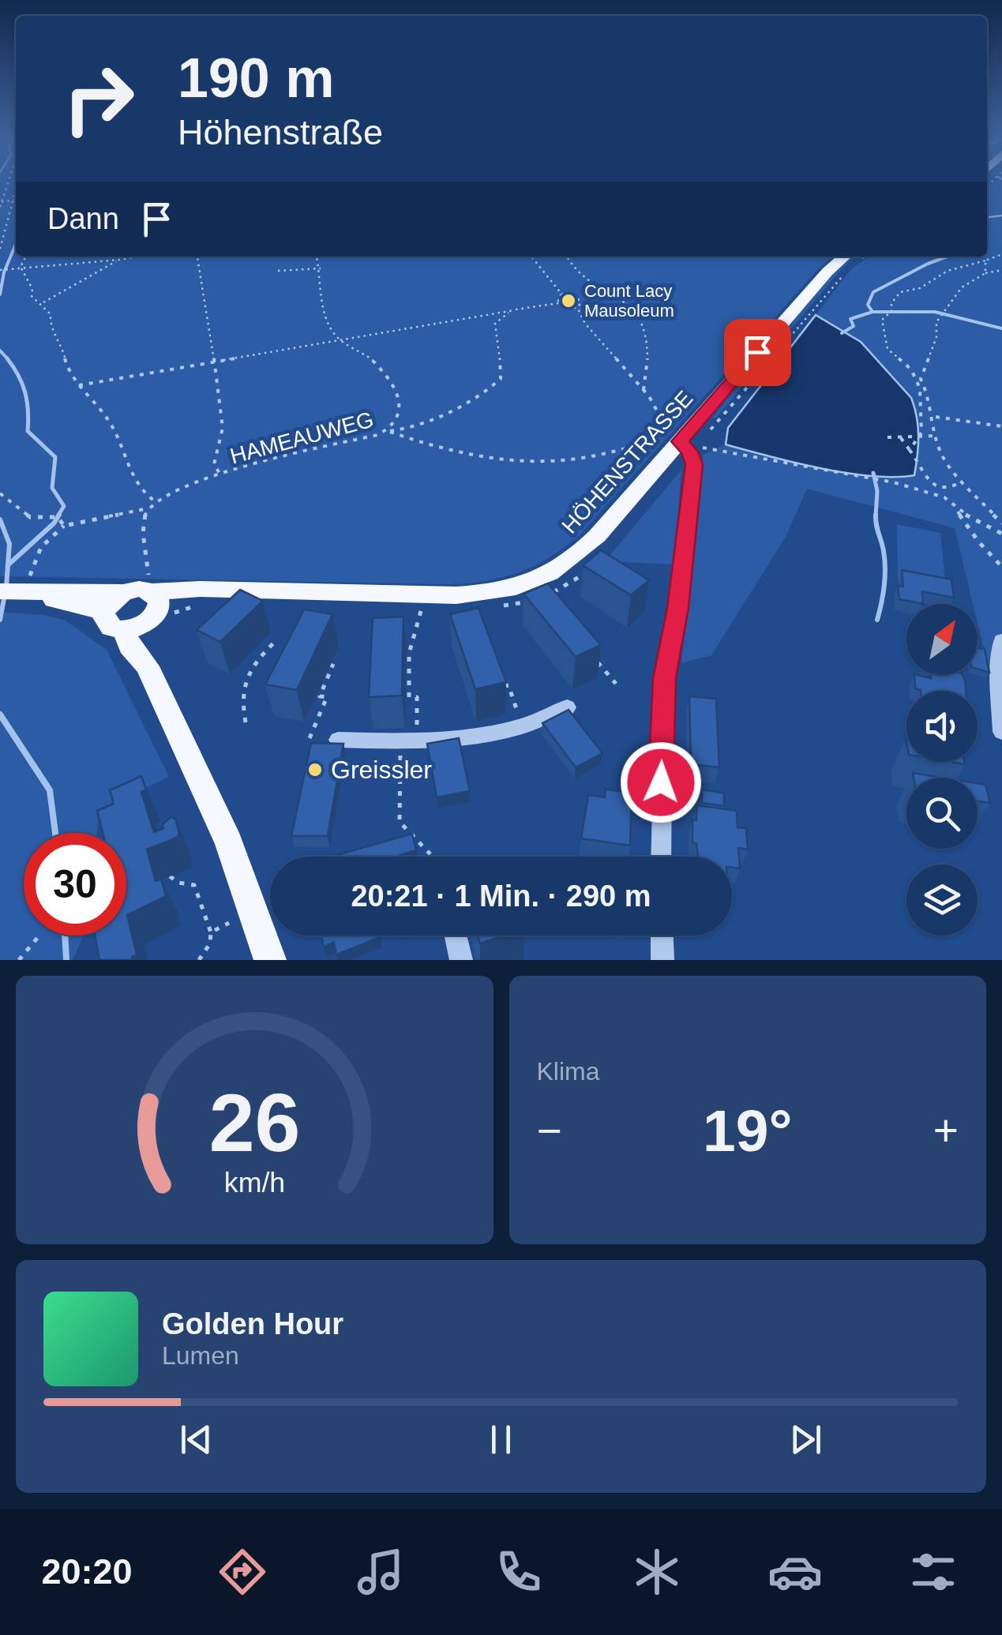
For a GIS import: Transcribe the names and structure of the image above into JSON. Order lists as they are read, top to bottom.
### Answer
{
  "streets": {
    "main road": ["HÖHENSTRASSE"],
    "path": ["HAMEAUWEG"]
  },
  "places": ["Count Lacy Mausoleum", "Greissler"],
  "north": "top right",
  "page": {
    "turn": ["190 m", "Höhenstraße"],
    "then": "Dann",
    "limit": "30",
    "trip": "20:21 · 1 Min. · 290 m",
    "tile": "Klima",
    "heat": ["−", "19°", "+"],
    "song": ["Golden Hour", "Lumen"],
    "tabs": "20:20",
    "gauge": ["26", "km/h"]
  }
}
